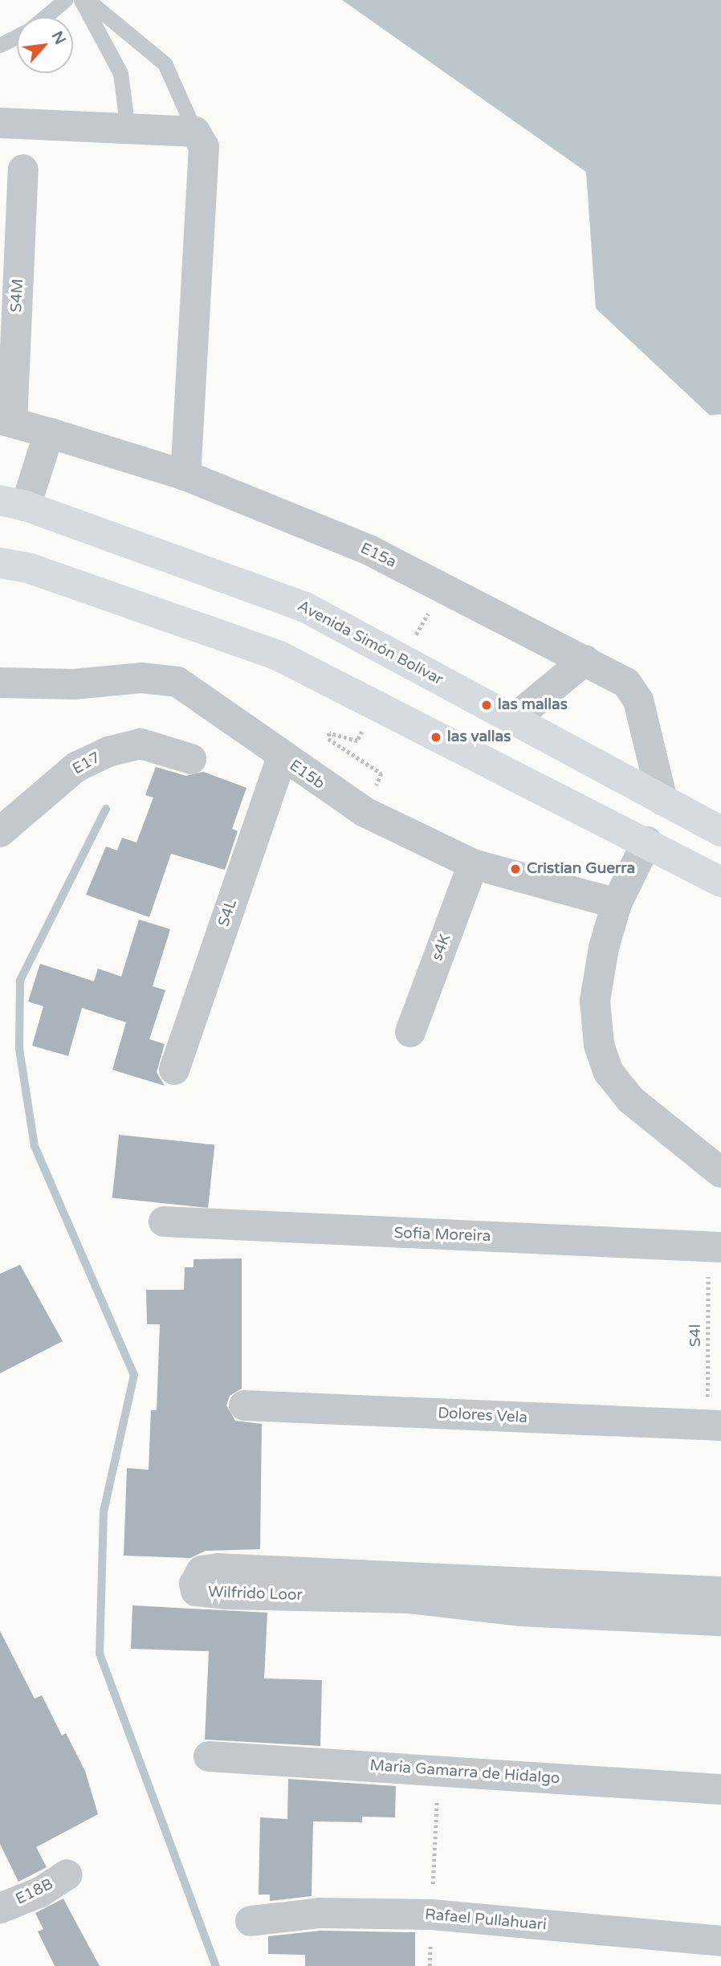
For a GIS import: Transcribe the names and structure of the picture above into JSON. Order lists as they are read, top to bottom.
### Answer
{
  "streets": {
    "highway": ["Avenida Simón Bolívar"],
    "street": [
      "S4M",
      "E15a",
      "E17",
      "E15b",
      "S4L",
      "s4K",
      "Sofia Moreira",
      "Dolores Vela",
      "Wilfrido Loor",
      "Maria Gamarra de Hidalgo",
      "E18B",
      "Rafael Pullahuari"
    ],
    "path": ["S4l"]
  },
  "crossings": [
    ["S4M", "E15a"],
    ["E15a", "Avenida Simón Bolívar"],
    ["E15b", "S4L"],
    ["E15b", "s4K"],
    ["Sofia Moreira", "S4l"],
    ["S4l", "Dolores Vela"]
  ],
  "places": ["las mallas", "las vallas", "Cristian Guerra"],
  "north": "top right"
}
